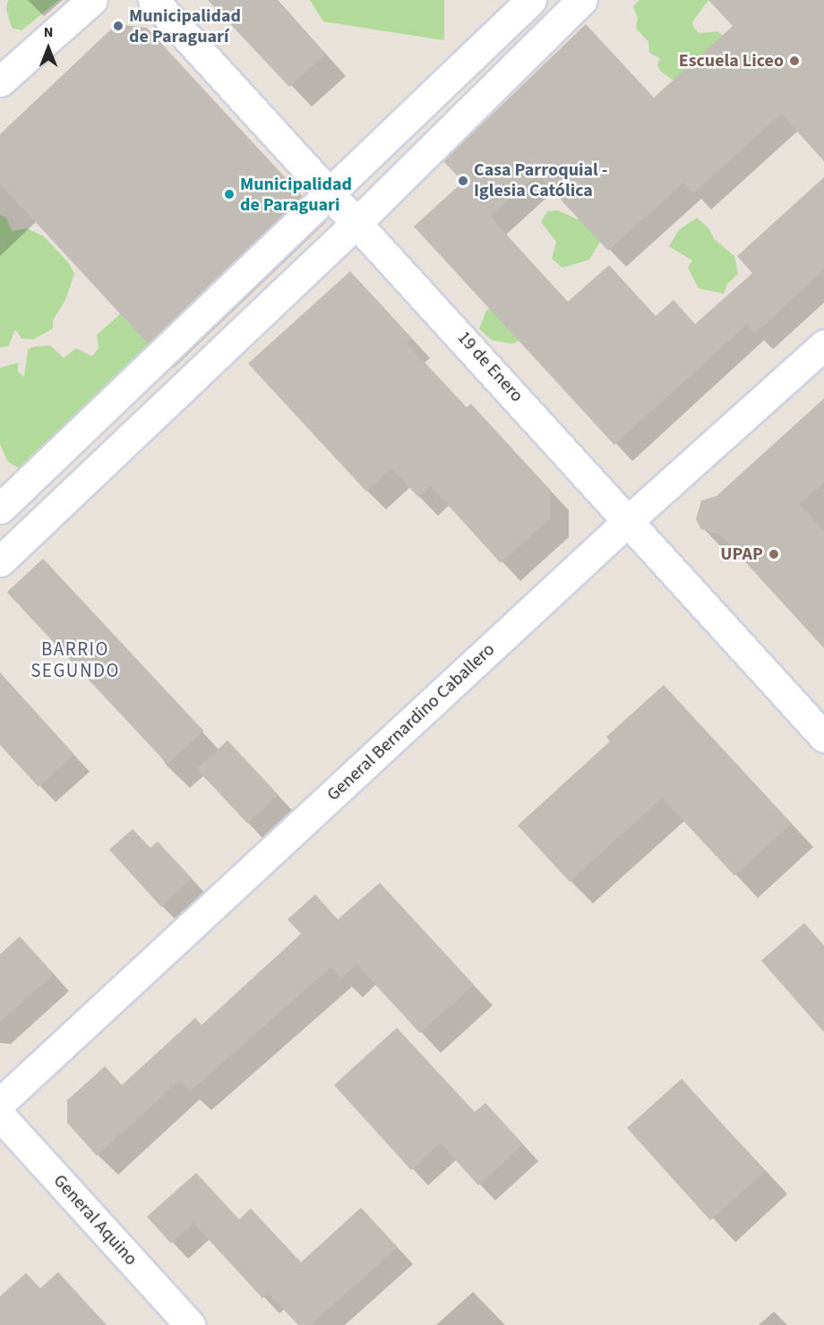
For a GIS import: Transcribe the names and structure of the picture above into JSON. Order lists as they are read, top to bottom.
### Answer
{
  "streets": {
    "street": ["19 de Enero", "General Bernardino Caballero", "General Aquino"]
  },
  "crossings": [
    ["19 de Enero", "General Bernardino Caballero"]
  ],
  "districts": ["BARRIO SEGUNDO"],
  "places": [
    "Municipalidad de Paraguarí",
    "Escuela Liceo",
    "Casa Parroquial - Iglesia Católica",
    "Municipalidad de Paraguari",
    "UPAP"
  ],
  "north": "top"
}
